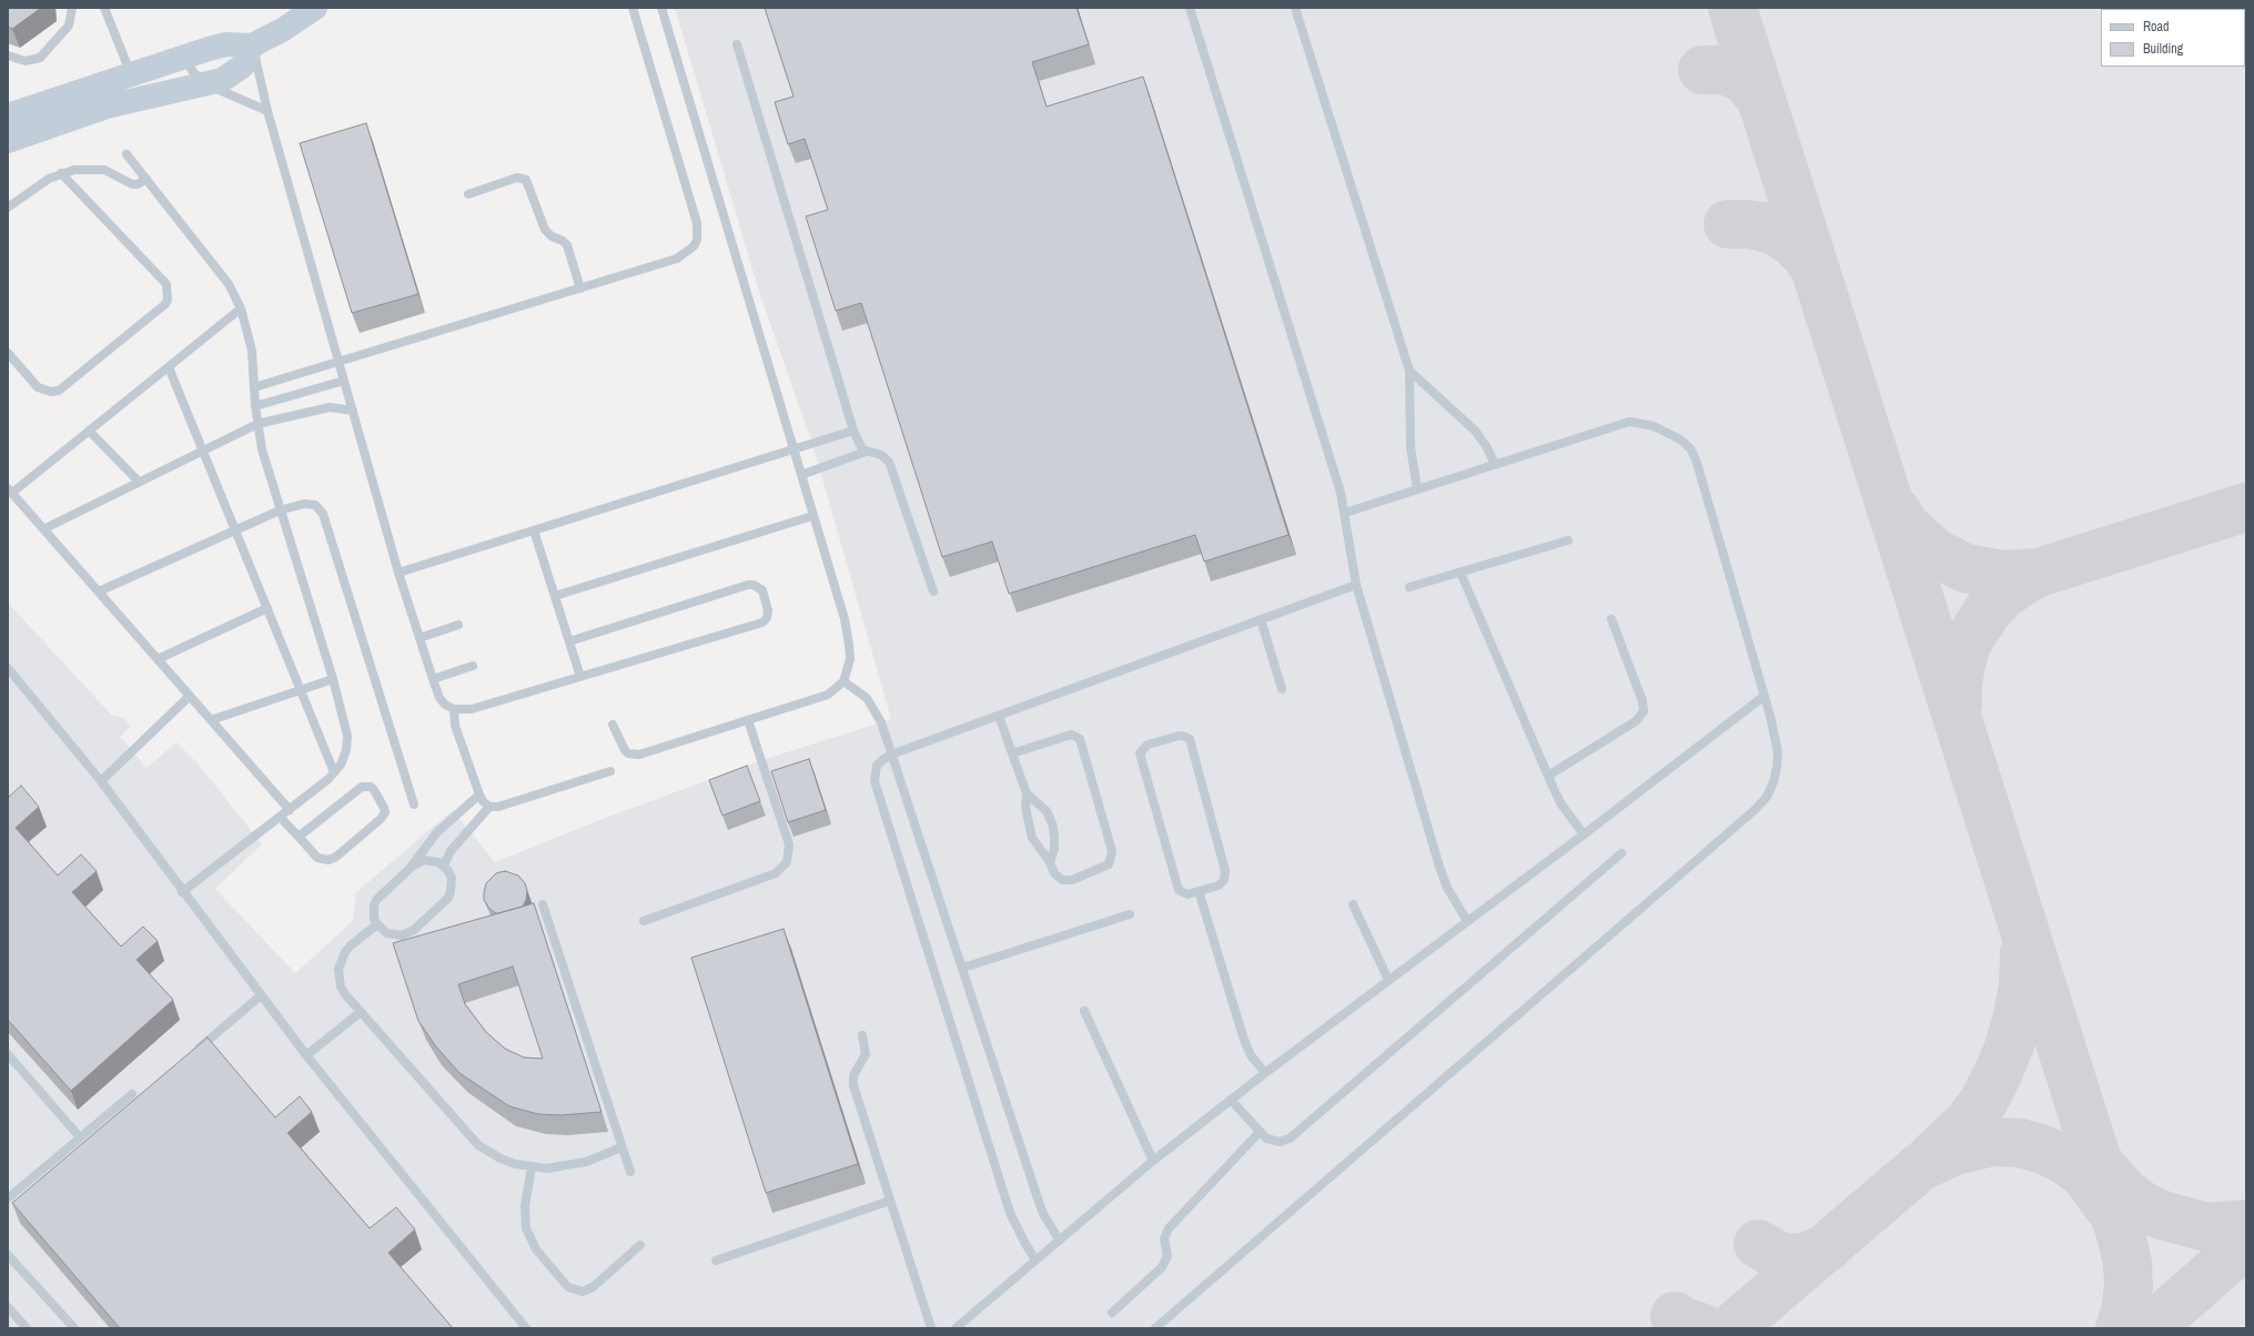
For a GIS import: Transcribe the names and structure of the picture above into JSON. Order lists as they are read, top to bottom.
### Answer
{
  "legend": ["Road", "Building"]
}
